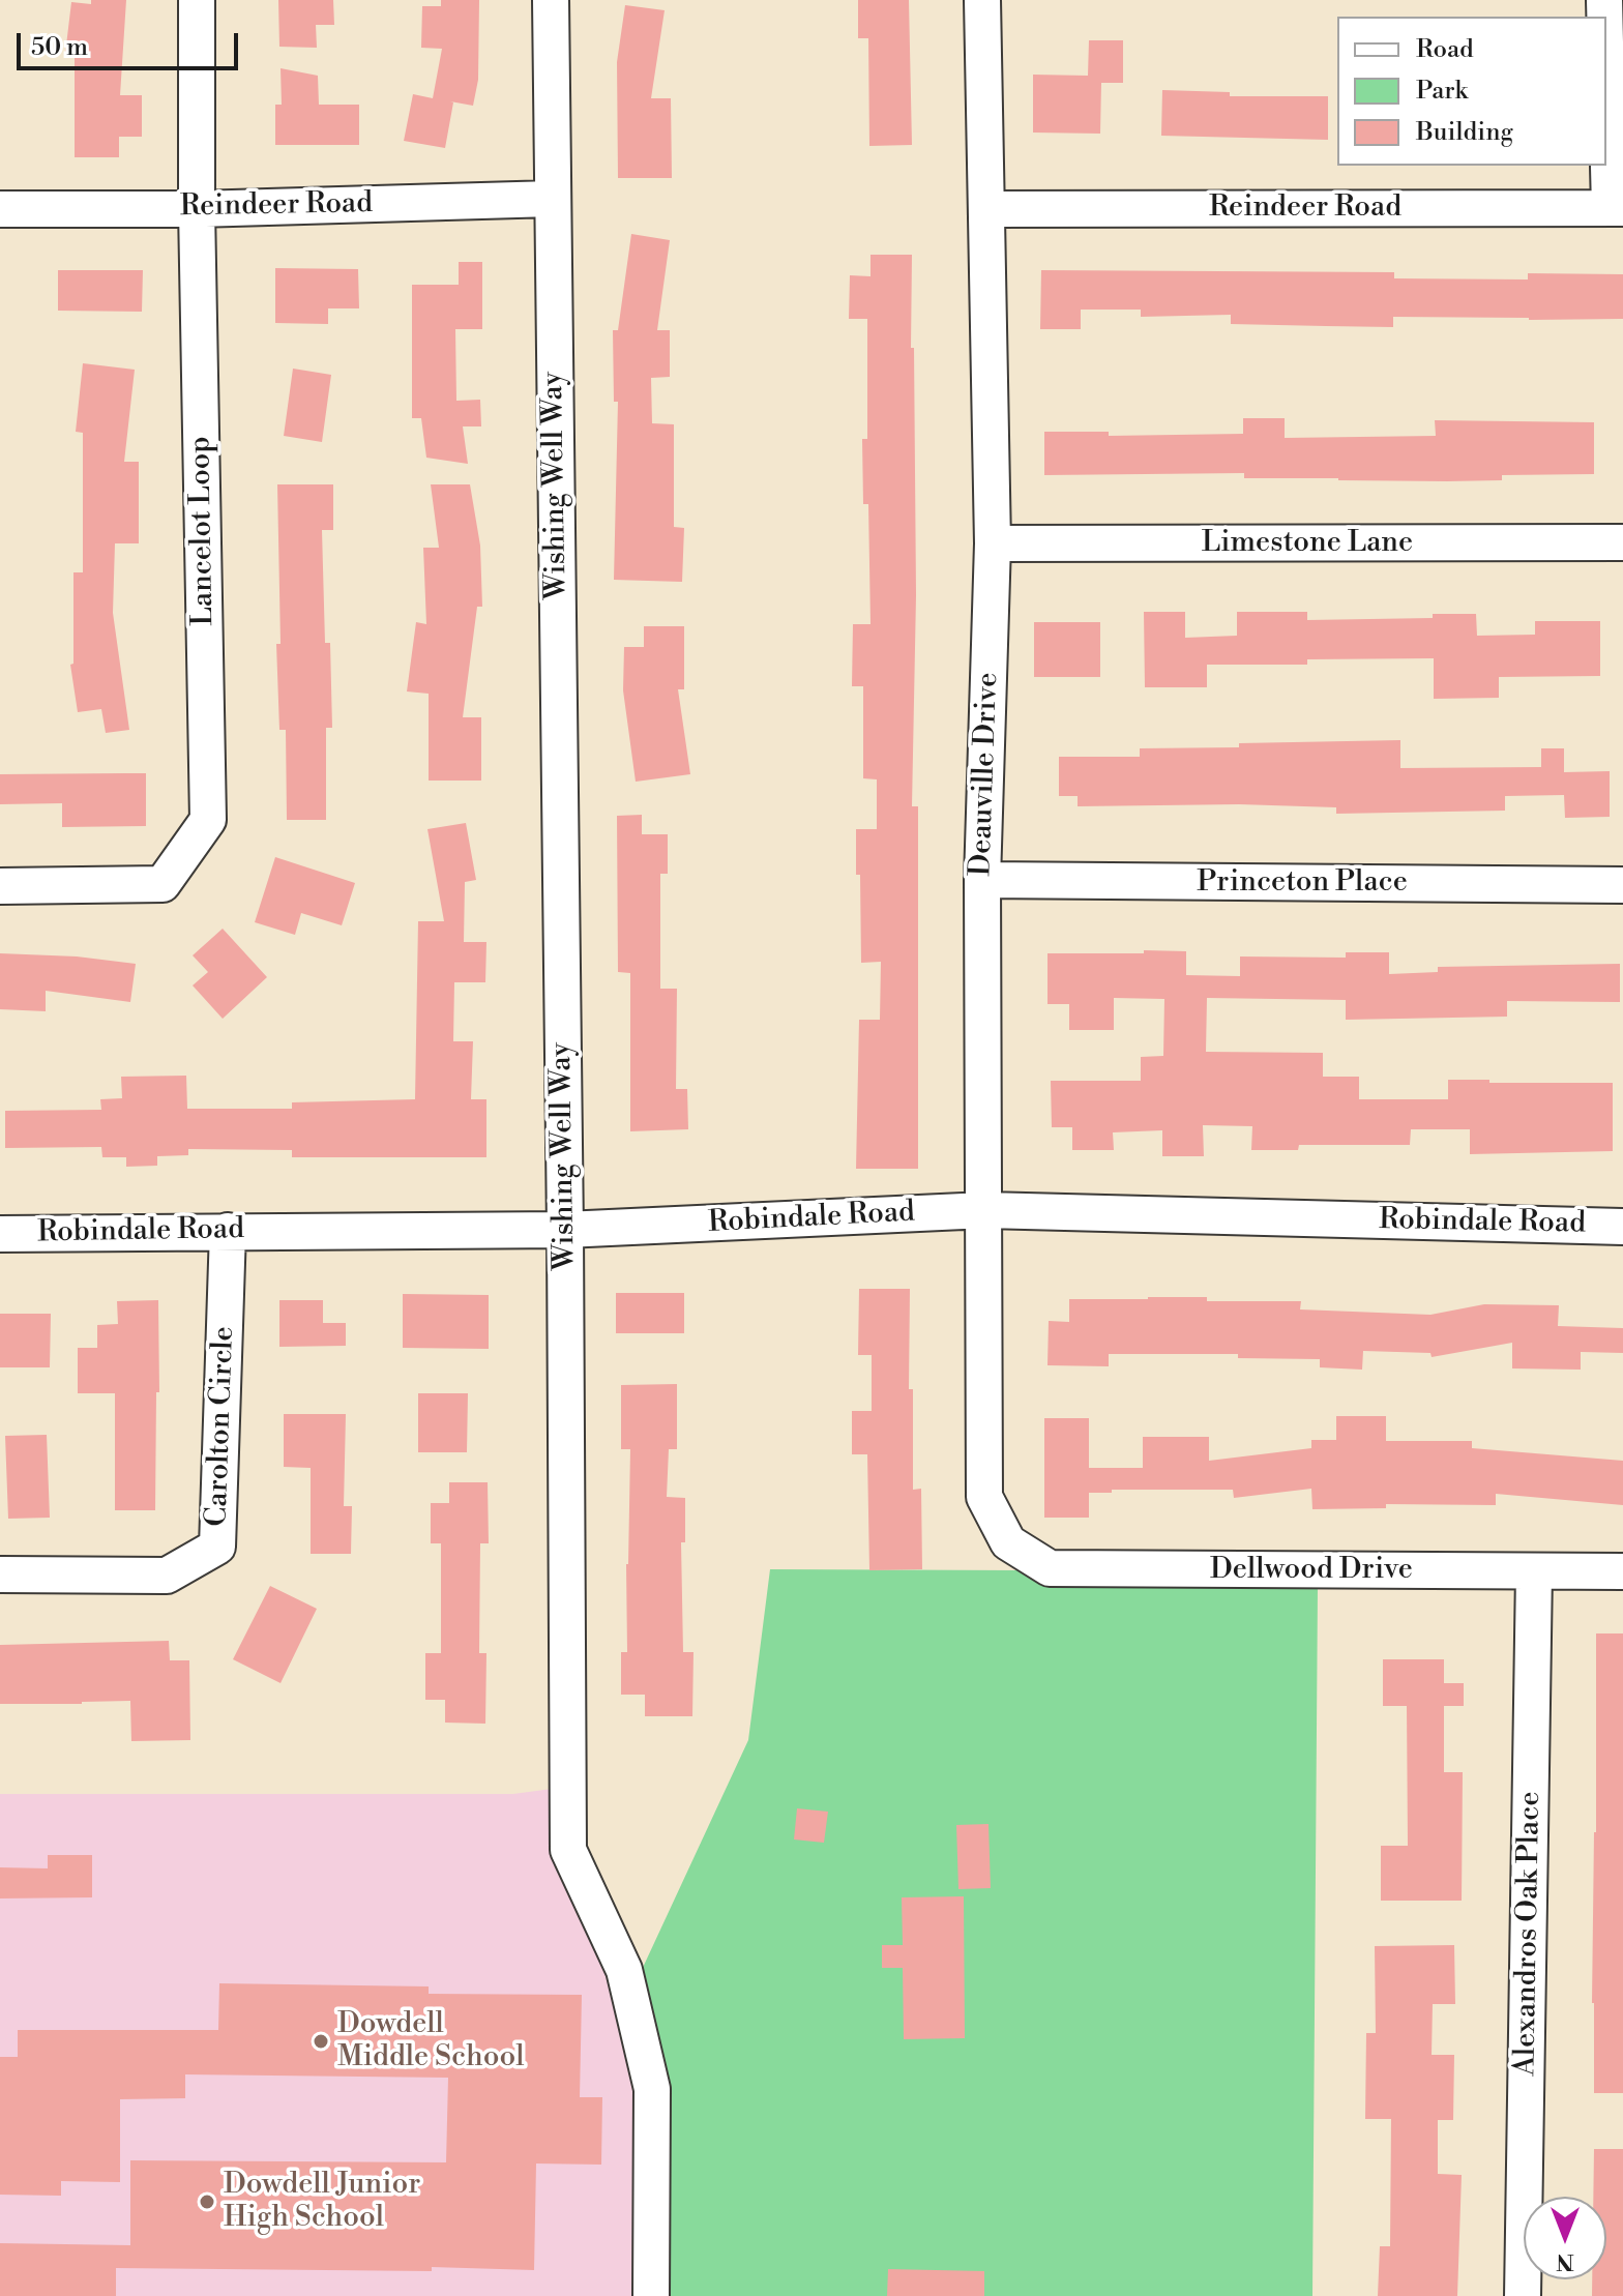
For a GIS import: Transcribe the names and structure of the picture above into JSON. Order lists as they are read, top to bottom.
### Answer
{
  "streets": {
    "street": [
      "Reindeer Road",
      "Wishing Well Way",
      "Lancelot Loop",
      "Limestone Lane",
      "Deauville Drive",
      "Princeton Place",
      "Robindale Road",
      "Carolton Circle",
      "Dellwood Drive",
      "Alexandros Oak Place"
    ]
  },
  "crossings": [
    ["Reindeer Road", "Wishing Well Way"],
    ["Reindeer Road", "Lancelot Loop"],
    ["Reindeer Road", "Deauville Drive"],
    ["Wishing Well Way", "Robindale Road"],
    ["Limestone Lane", "Deauville Drive"],
    ["Deauville Drive", "Princeton Place"],
    ["Deauville Drive", "Robindale Road"],
    ["Deauville Drive", "Dellwood Drive"],
    ["Robindale Road", "Carolton Circle"],
    ["Dellwood Drive", "Alexandros Oak Place"]
  ],
  "places": ["Dowdell Middle School", "Dowdell Junior High School"],
  "legend": ["Road", "Park", "Building"],
  "scale_bar": "50 m",
  "north": "bottom"
}
